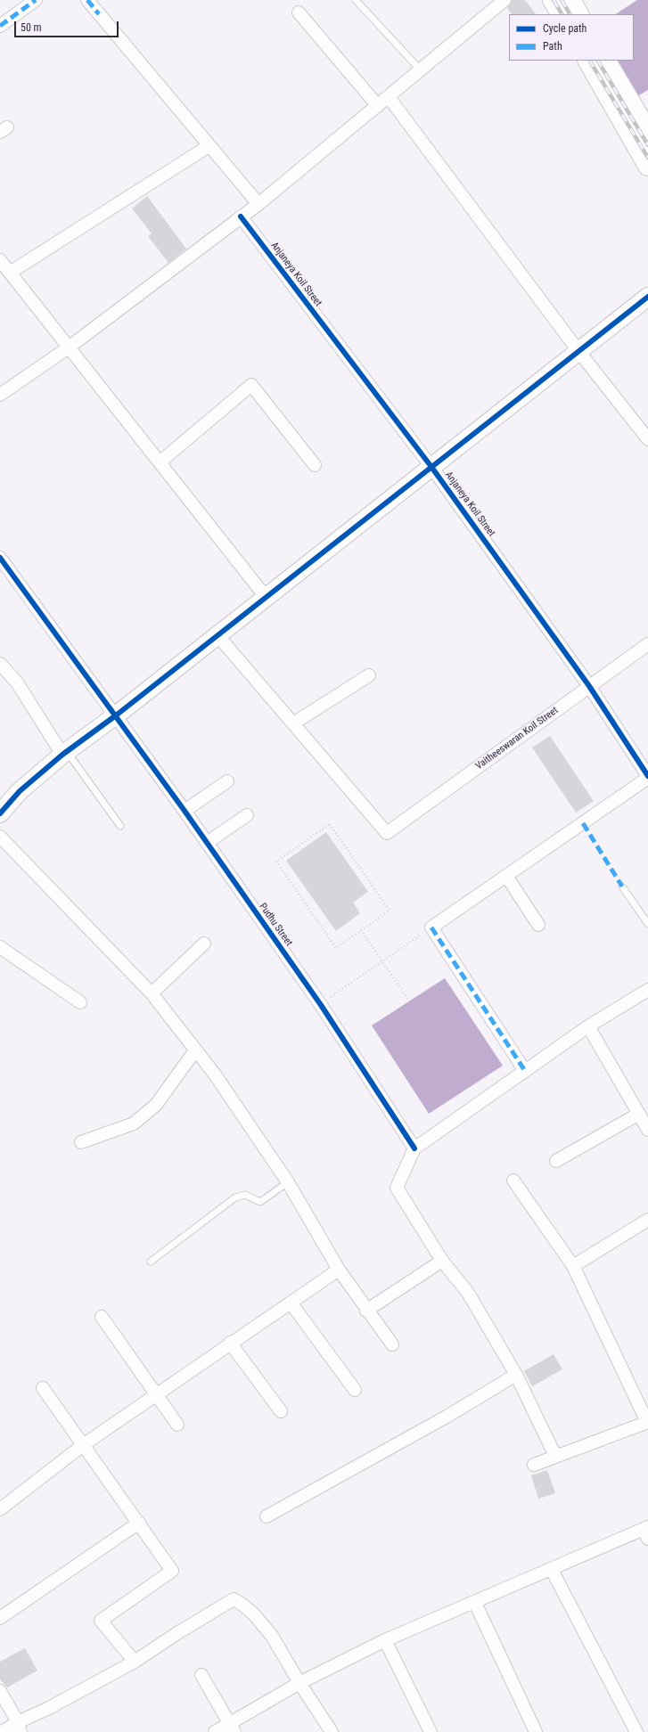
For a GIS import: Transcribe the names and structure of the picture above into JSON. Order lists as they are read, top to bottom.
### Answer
{
  "streets": {
    "street": ["Anjaneya Koil Street", "Vaitheeswaran Koil Street", "Pudhu Street"]
  },
  "crossings": [
    ["Anjaneya Koil Street", "Vaitheeswaran Koil Street"]
  ],
  "legend": ["Cycle path", "Path"],
  "scale_bar": "50 m"
}
